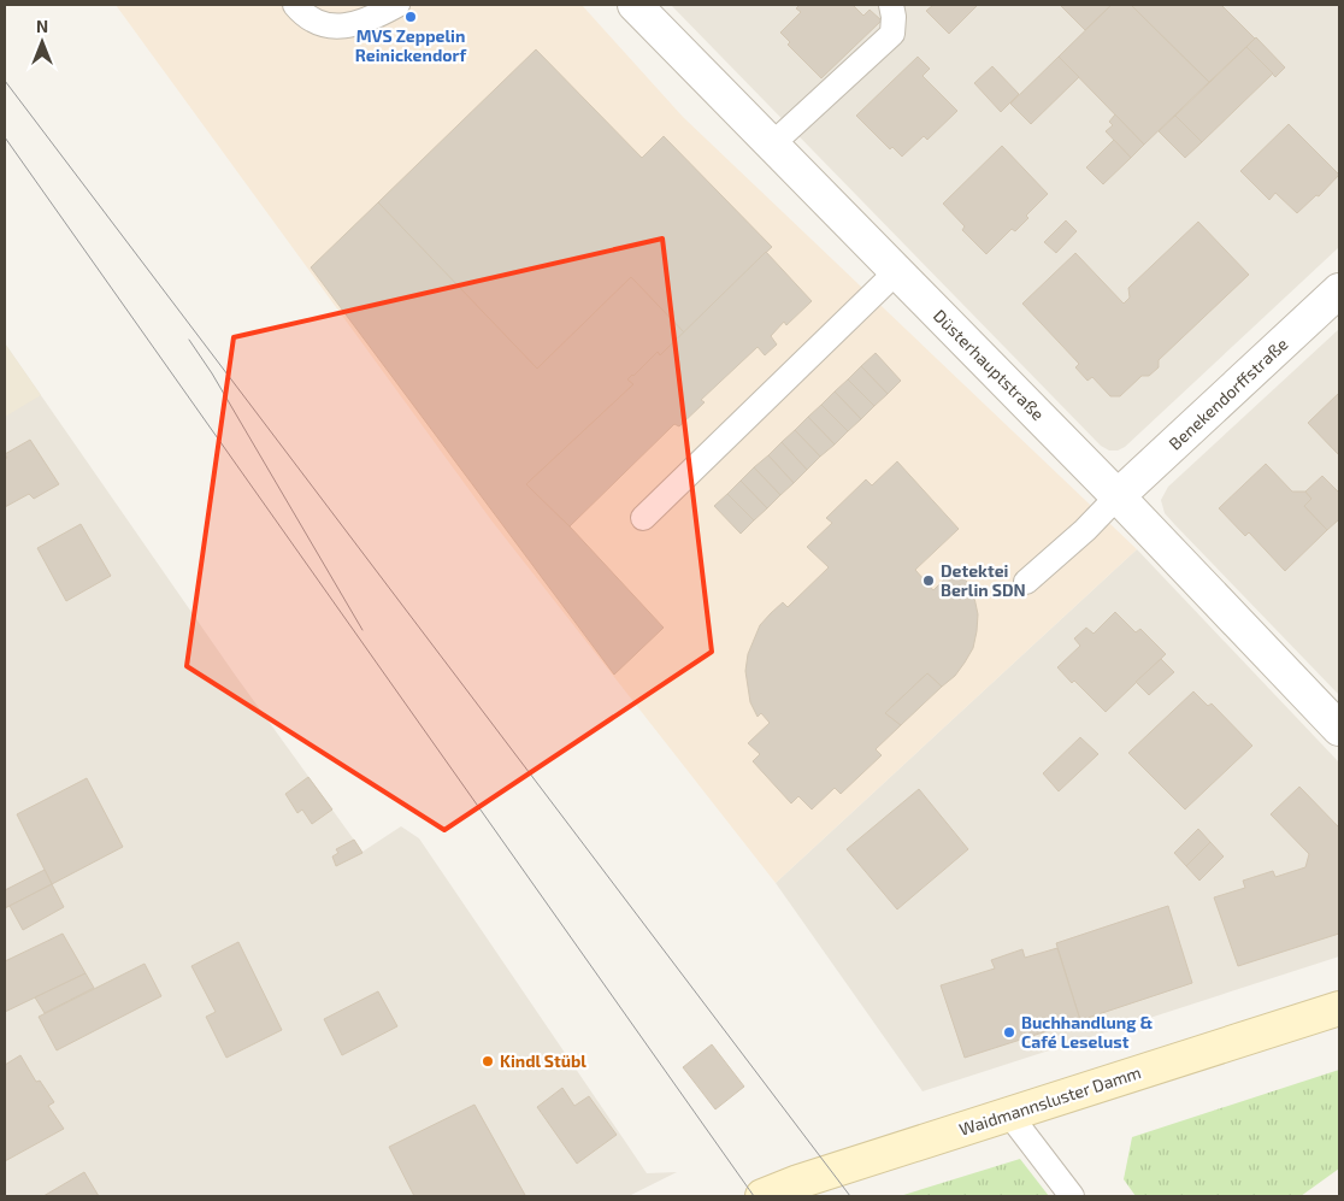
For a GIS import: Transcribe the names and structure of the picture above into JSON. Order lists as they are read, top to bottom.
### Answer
{
  "streets": {
    "main road": ["Waidmannsluster Damm"],
    "street": ["Düsterhauptstraße", "Benekendorffstraße"]
  },
  "crossings": [
    ["Düsterhauptstraße", "Benekendorffstraße"]
  ],
  "places": [
    "MVS Zeppelin Reinickendorf",
    "Detektei Berlin SDN",
    "Buchhandlung & Café Leselust",
    "Kindl Stübl"
  ],
  "north": "top"
}
